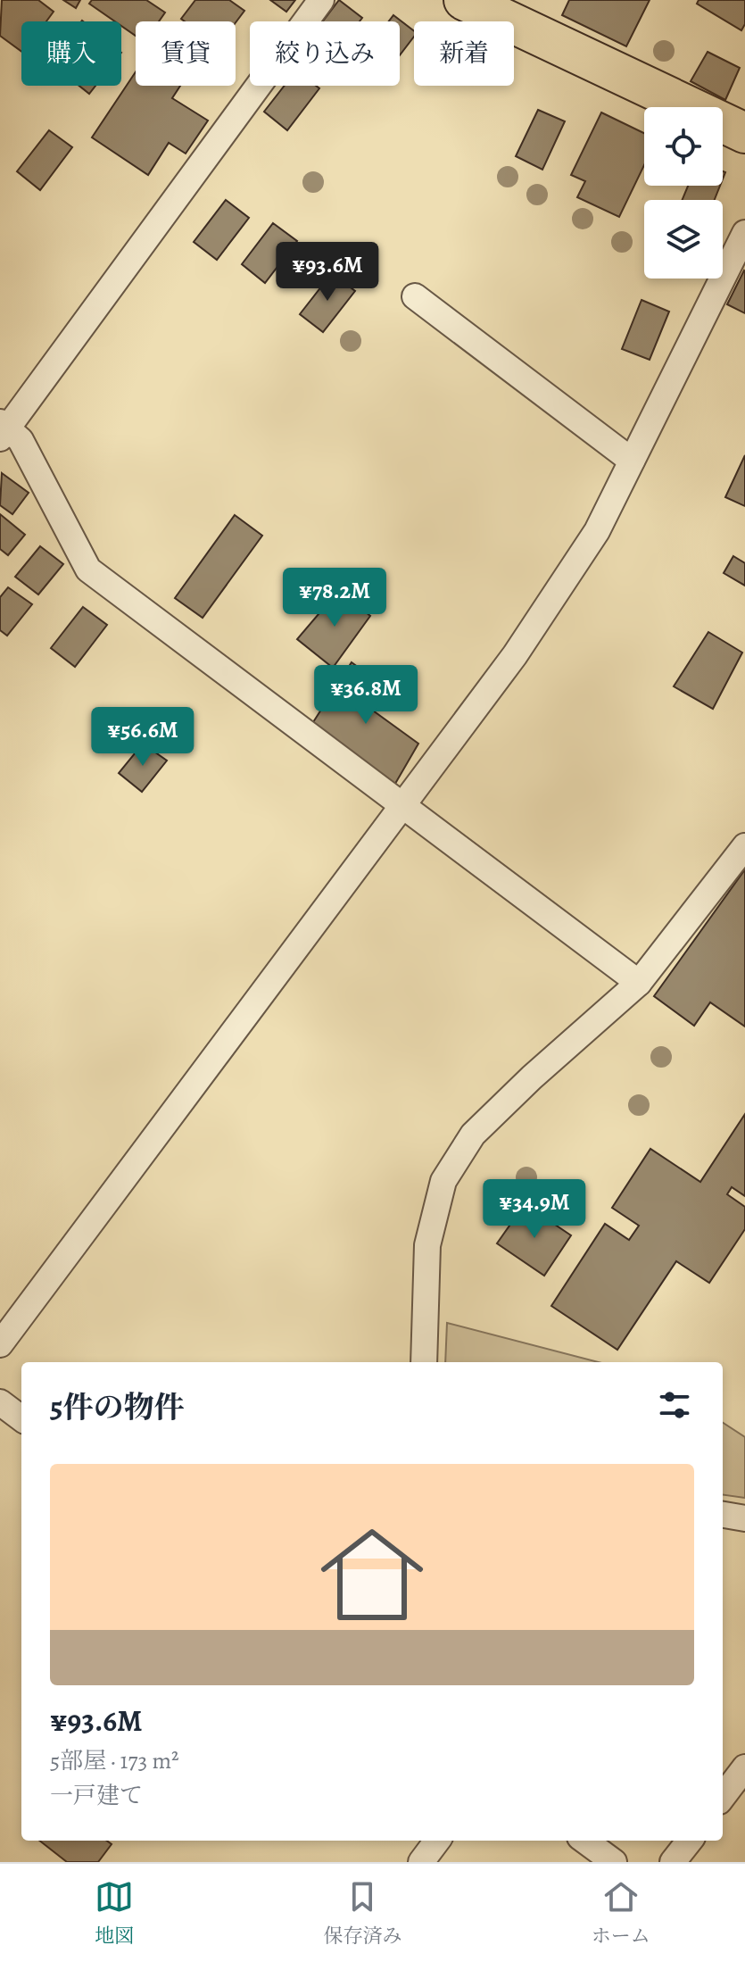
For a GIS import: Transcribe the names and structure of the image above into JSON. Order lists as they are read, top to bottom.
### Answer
{
  "page": {
    "chip": [
      "購入",
      "賃貸",
      "絞り込み",
      "新着"
    ],
    "price": [
      "¥93.6M",
      "¥78.2M",
      "¥36.8M",
      "¥56.6M",
      "¥34.9M"
    ],
    "heading": "5件の物件",
    "list": [
      {
        "name": "¥93.6M",
        "note": "5部屋 · 173 m² · 一戸建て"
      }
    ],
    "tabs": ["地図", "保存済み", "ホーム"]
  }
}
